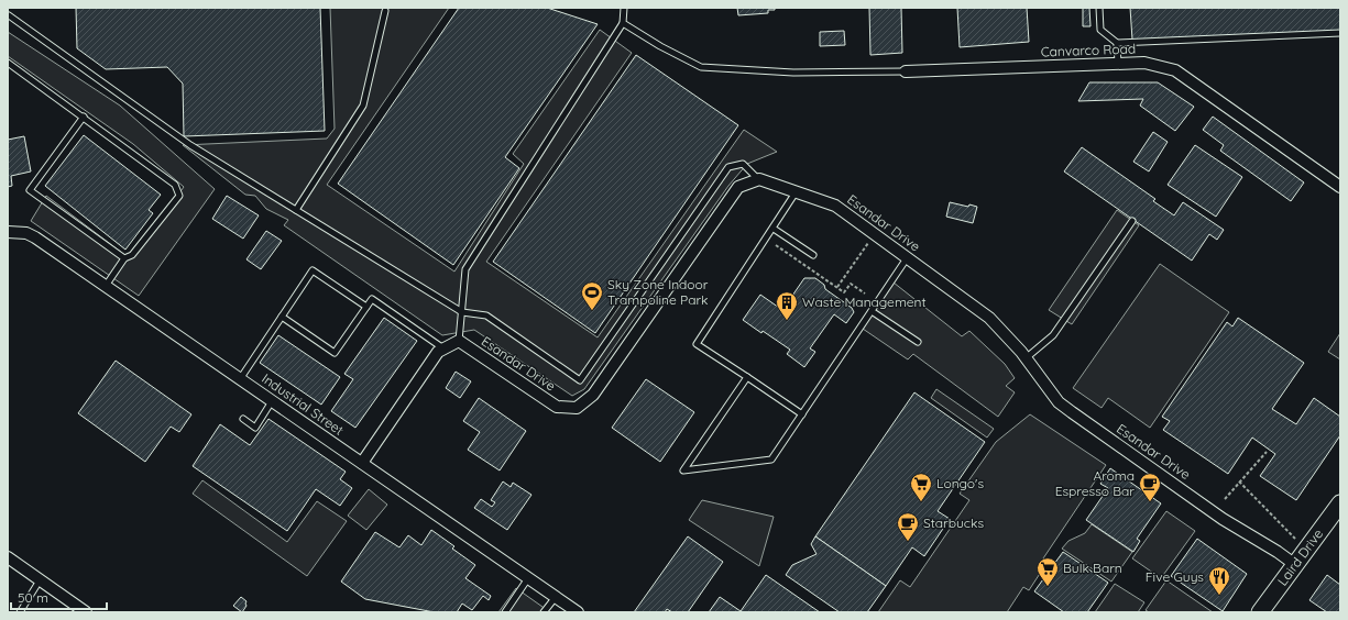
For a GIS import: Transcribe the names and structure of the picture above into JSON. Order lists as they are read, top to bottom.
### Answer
{
  "streets": {
    "main road": ["Laird Drive"],
    "street": ["Canvarco Road", "Esandar Drive", "Industrial Street"]
  },
  "crossings": [
    ["Esandar Drive", "Laird Drive"]
  ],
  "places": {
    "sports": ["Sky Zone Indoor Trampoline Park"],
    "building": ["Waste Management"],
    "supermarket": ["Longo's", "Bulk Barn"],
    "cafe": ["Aroma Espresso Bar", "Starbucks"],
    "restaurant": ["Five Guys"]
  },
  "scale_bar": "50 m"
}
